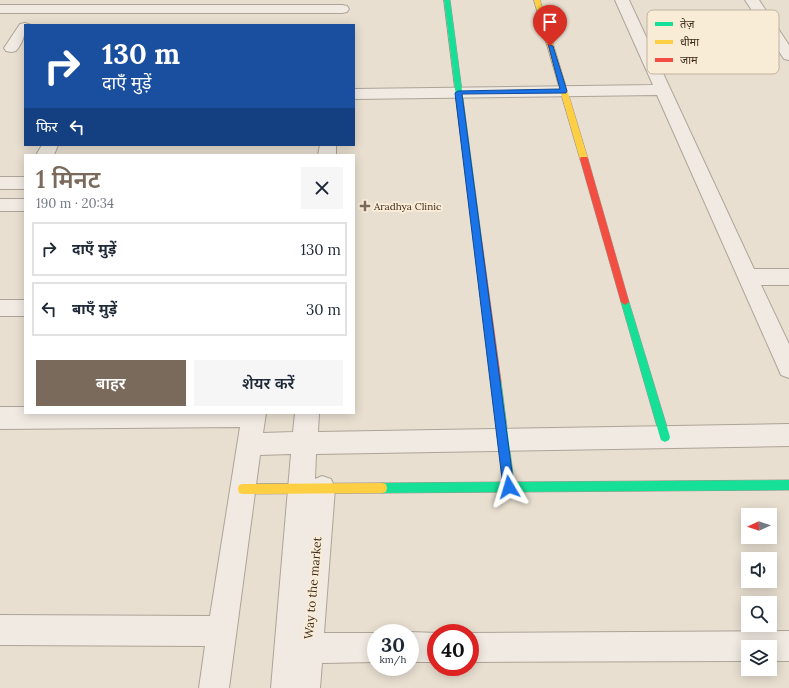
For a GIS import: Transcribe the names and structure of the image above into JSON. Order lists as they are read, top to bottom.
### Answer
{
  "streets": {
    "street": ["Way to the market"]
  },
  "places": {
    "health": ["Aradhya Clinic"]
  },
  "legend": ["तेज़", "धीमा", "जाम"],
  "north": "left",
  "page": {
    "turn": ["130 m", "दाएँ मुड़ें"],
    "then": "फिर",
    "heading": ["1 मिनट", "190 m · 20:34"],
    "list": [
      {
        "name": "दाएँ मुड़ें",
        "value": "130 m"
      },
      {
        "name": "बाएँ मुड़ें",
        "value": "30 m"
      }
    ],
    "buttons": ["बाहर", "शेयर करें"],
    "speed": "30 km/h",
    "limit": "40"
  }
}
